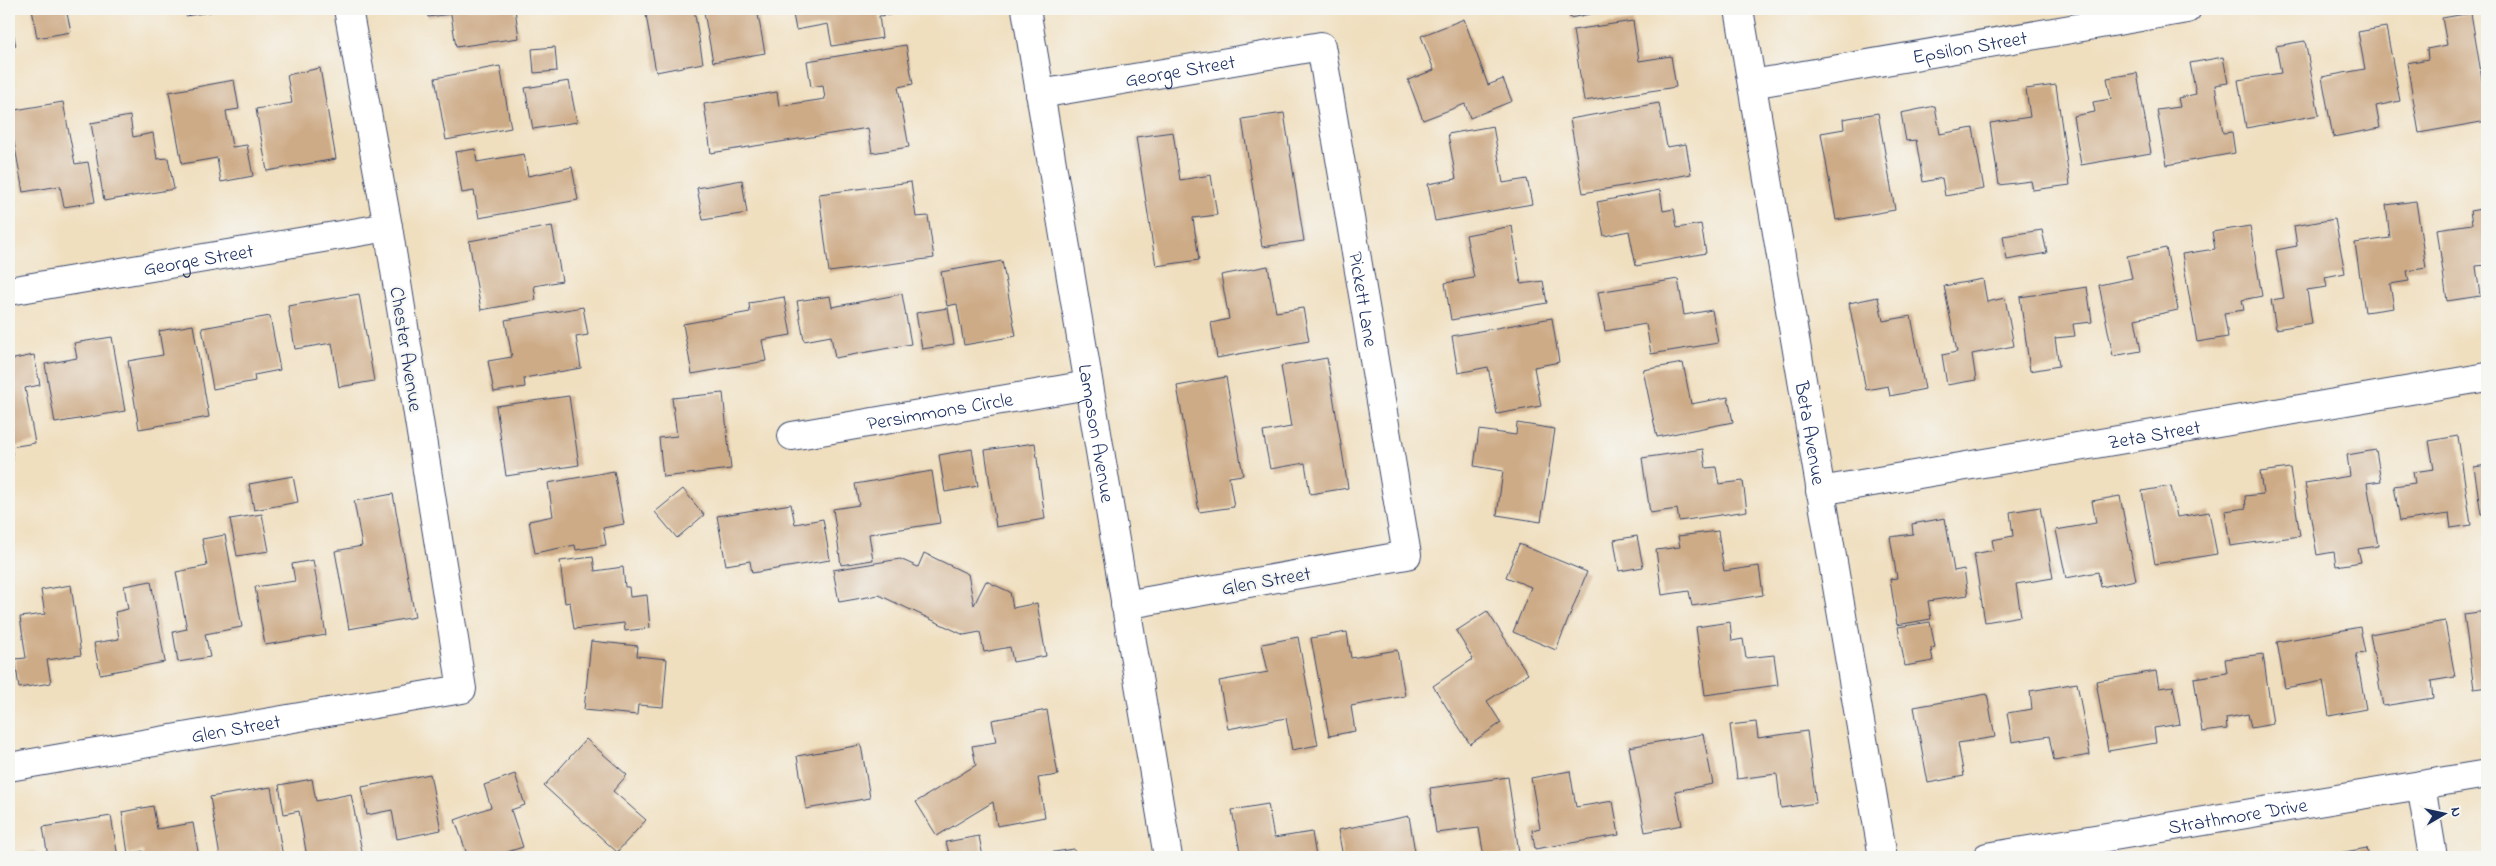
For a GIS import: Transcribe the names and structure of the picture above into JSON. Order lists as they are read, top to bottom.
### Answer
{
  "streets": {
    "street": [
      "Epsilon Street",
      "George Street",
      "Pickett Lane",
      "Chester Avenue",
      "Persimmons Circle",
      "Lampson Avenue",
      "Beta Avenue",
      "Zeta Street",
      "Glen Street",
      "Strathmore Drive"
    ]
  },
  "crossings": [
    ["Epsilon Street", "Beta Avenue"],
    ["George Street", "Pickett Lane"],
    ["George Street", "Chester Avenue"],
    ["George Street", "Lampson Avenue"],
    ["Pickett Lane", "Glen Street"],
    ["Chester Avenue", "Glen Street"],
    ["Persimmons Circle", "Lampson Avenue"],
    ["Lampson Avenue", "Glen Street"],
    ["Beta Avenue", "Zeta Street"]
  ],
  "north": "right"
}
